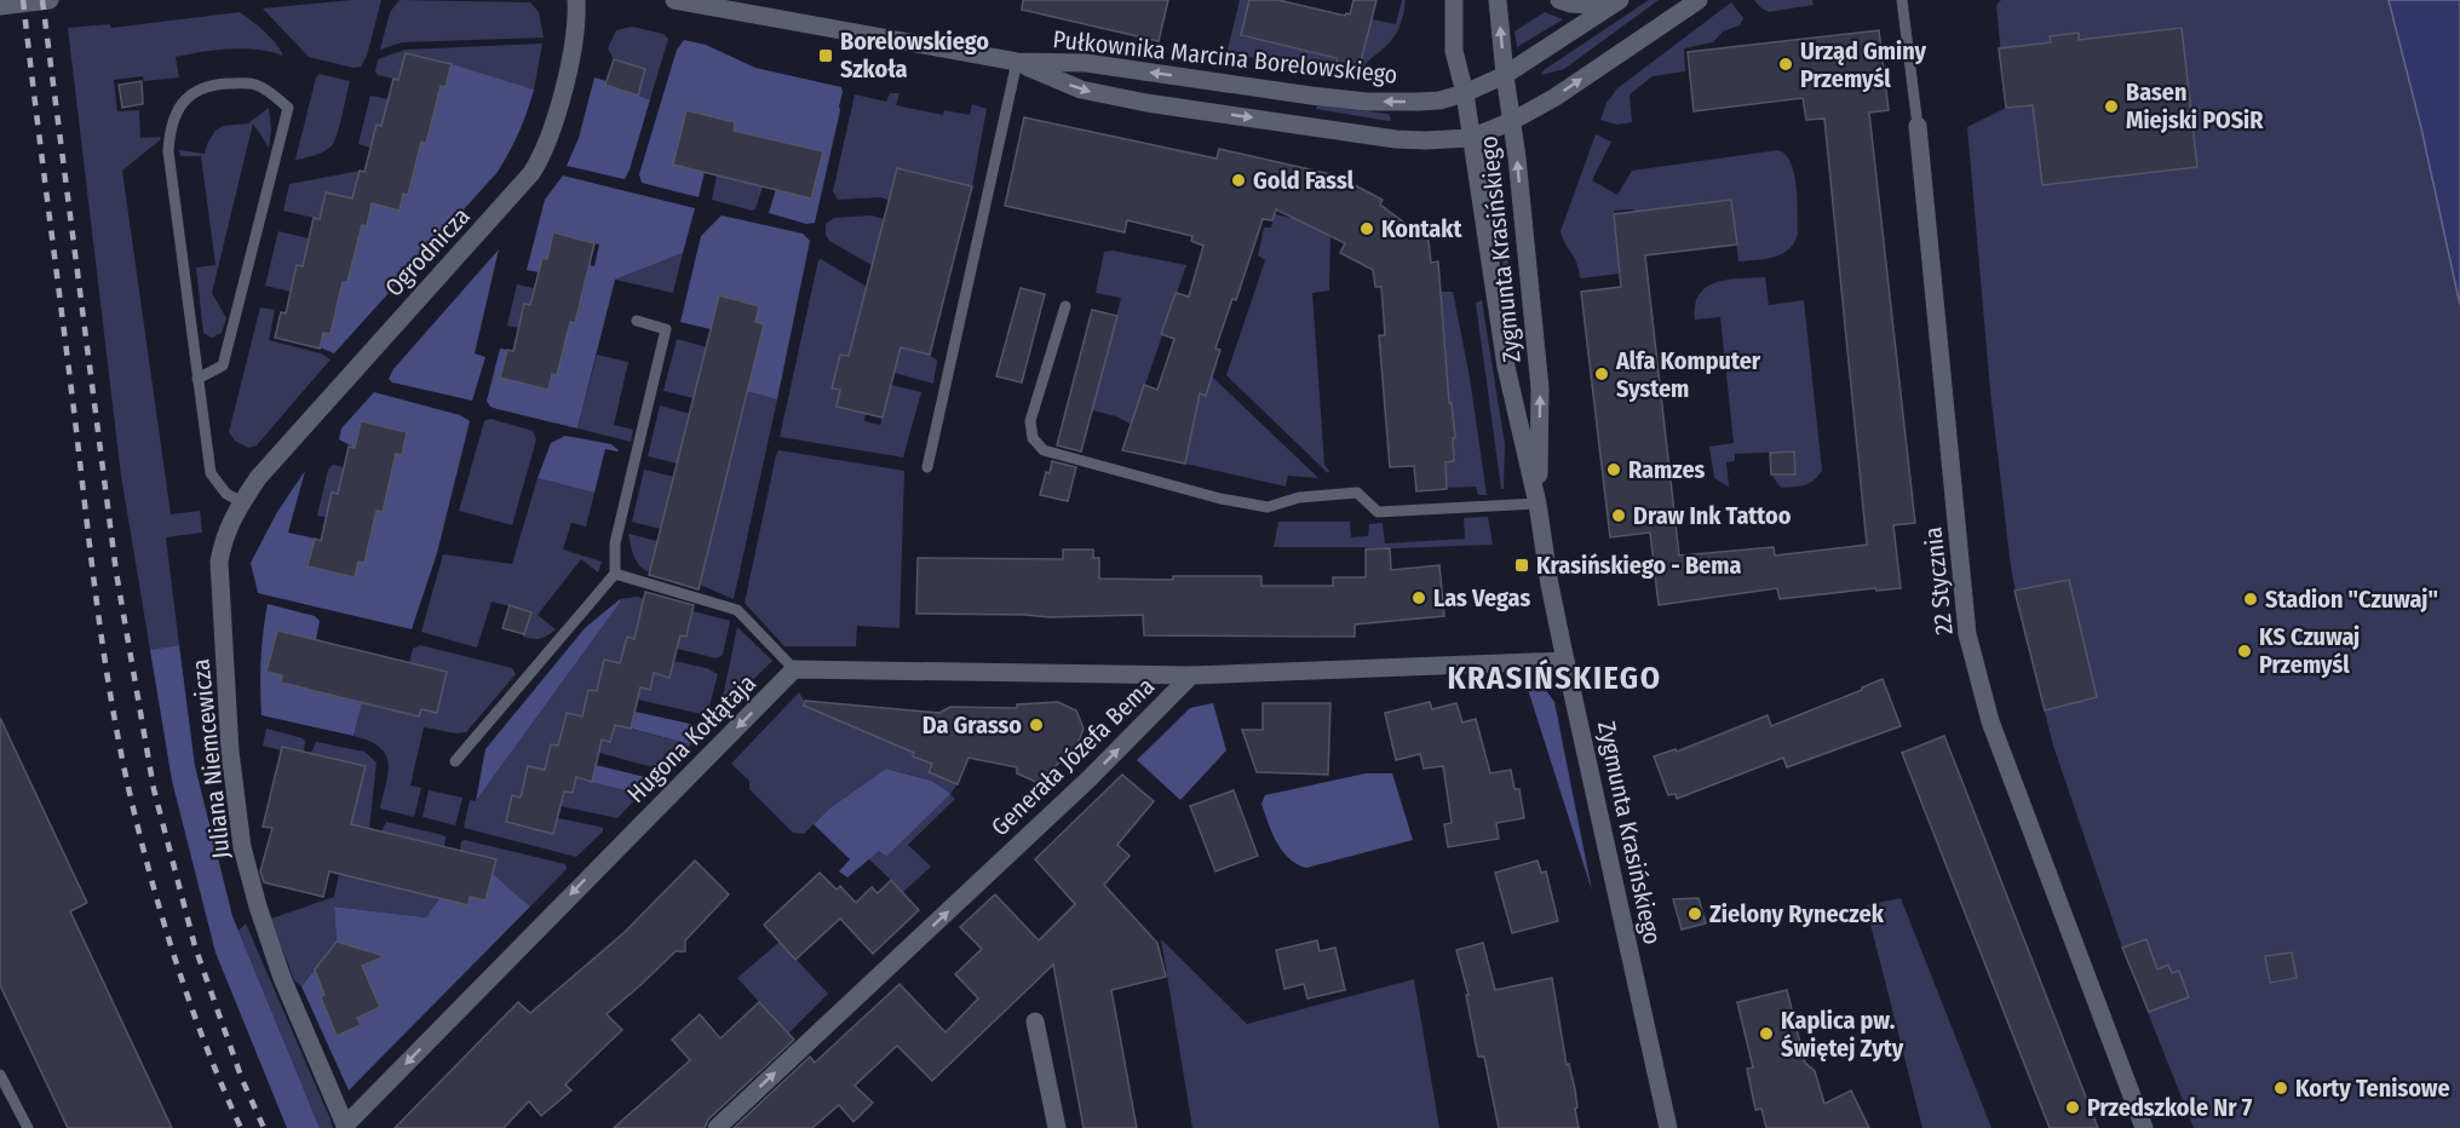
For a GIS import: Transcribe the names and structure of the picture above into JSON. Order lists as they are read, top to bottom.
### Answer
{
  "streets": {
    "street": [
      "Pułkownika Marcina Borelowskiego",
      "Zygmunta Krasińskiego",
      "Ogrodnicza",
      "22 Stycznia",
      "Hugona Kołłątaja",
      "Generała Józefa Bema",
      "Juliana Niemcewicza"
    ]
  },
  "crossings": [
    ["Pułkownika Marcina Borelowskiego", "Zygmunta Krasińskiego"],
    ["Ogrodnicza", "Juliana Niemcewicza"],
    ["Hugona Kołłątaja", "Juliana Niemcewicza"]
  ],
  "one_way": ["Hugona Kołłątaja", "Generała Józefa Bema"],
  "districts": ["KRASIŃSKIEGO"],
  "places": {
    "transit": ["Borelowskiego Szkoła", "Krasińskiego - Bema"],
    "other": [
      "Urząd Gminy Przemyśl",
      "Basen Miejski POSiR",
      "Gold Fassl",
      "Kontakt",
      "Alfa Komputer System",
      "Ramzes",
      "Draw Ink Tattoo",
      "Las Vegas",
      "Stadion \"Czuwaj\"",
      "KS Czuwaj Przemyśl",
      "Da Grasso",
      "Zielony Ryneczek",
      "Kaplica pw. Świętej Zyty",
      "Korty Tenisowe",
      "Przedszkole Nr 7"
    ]
  }
}
